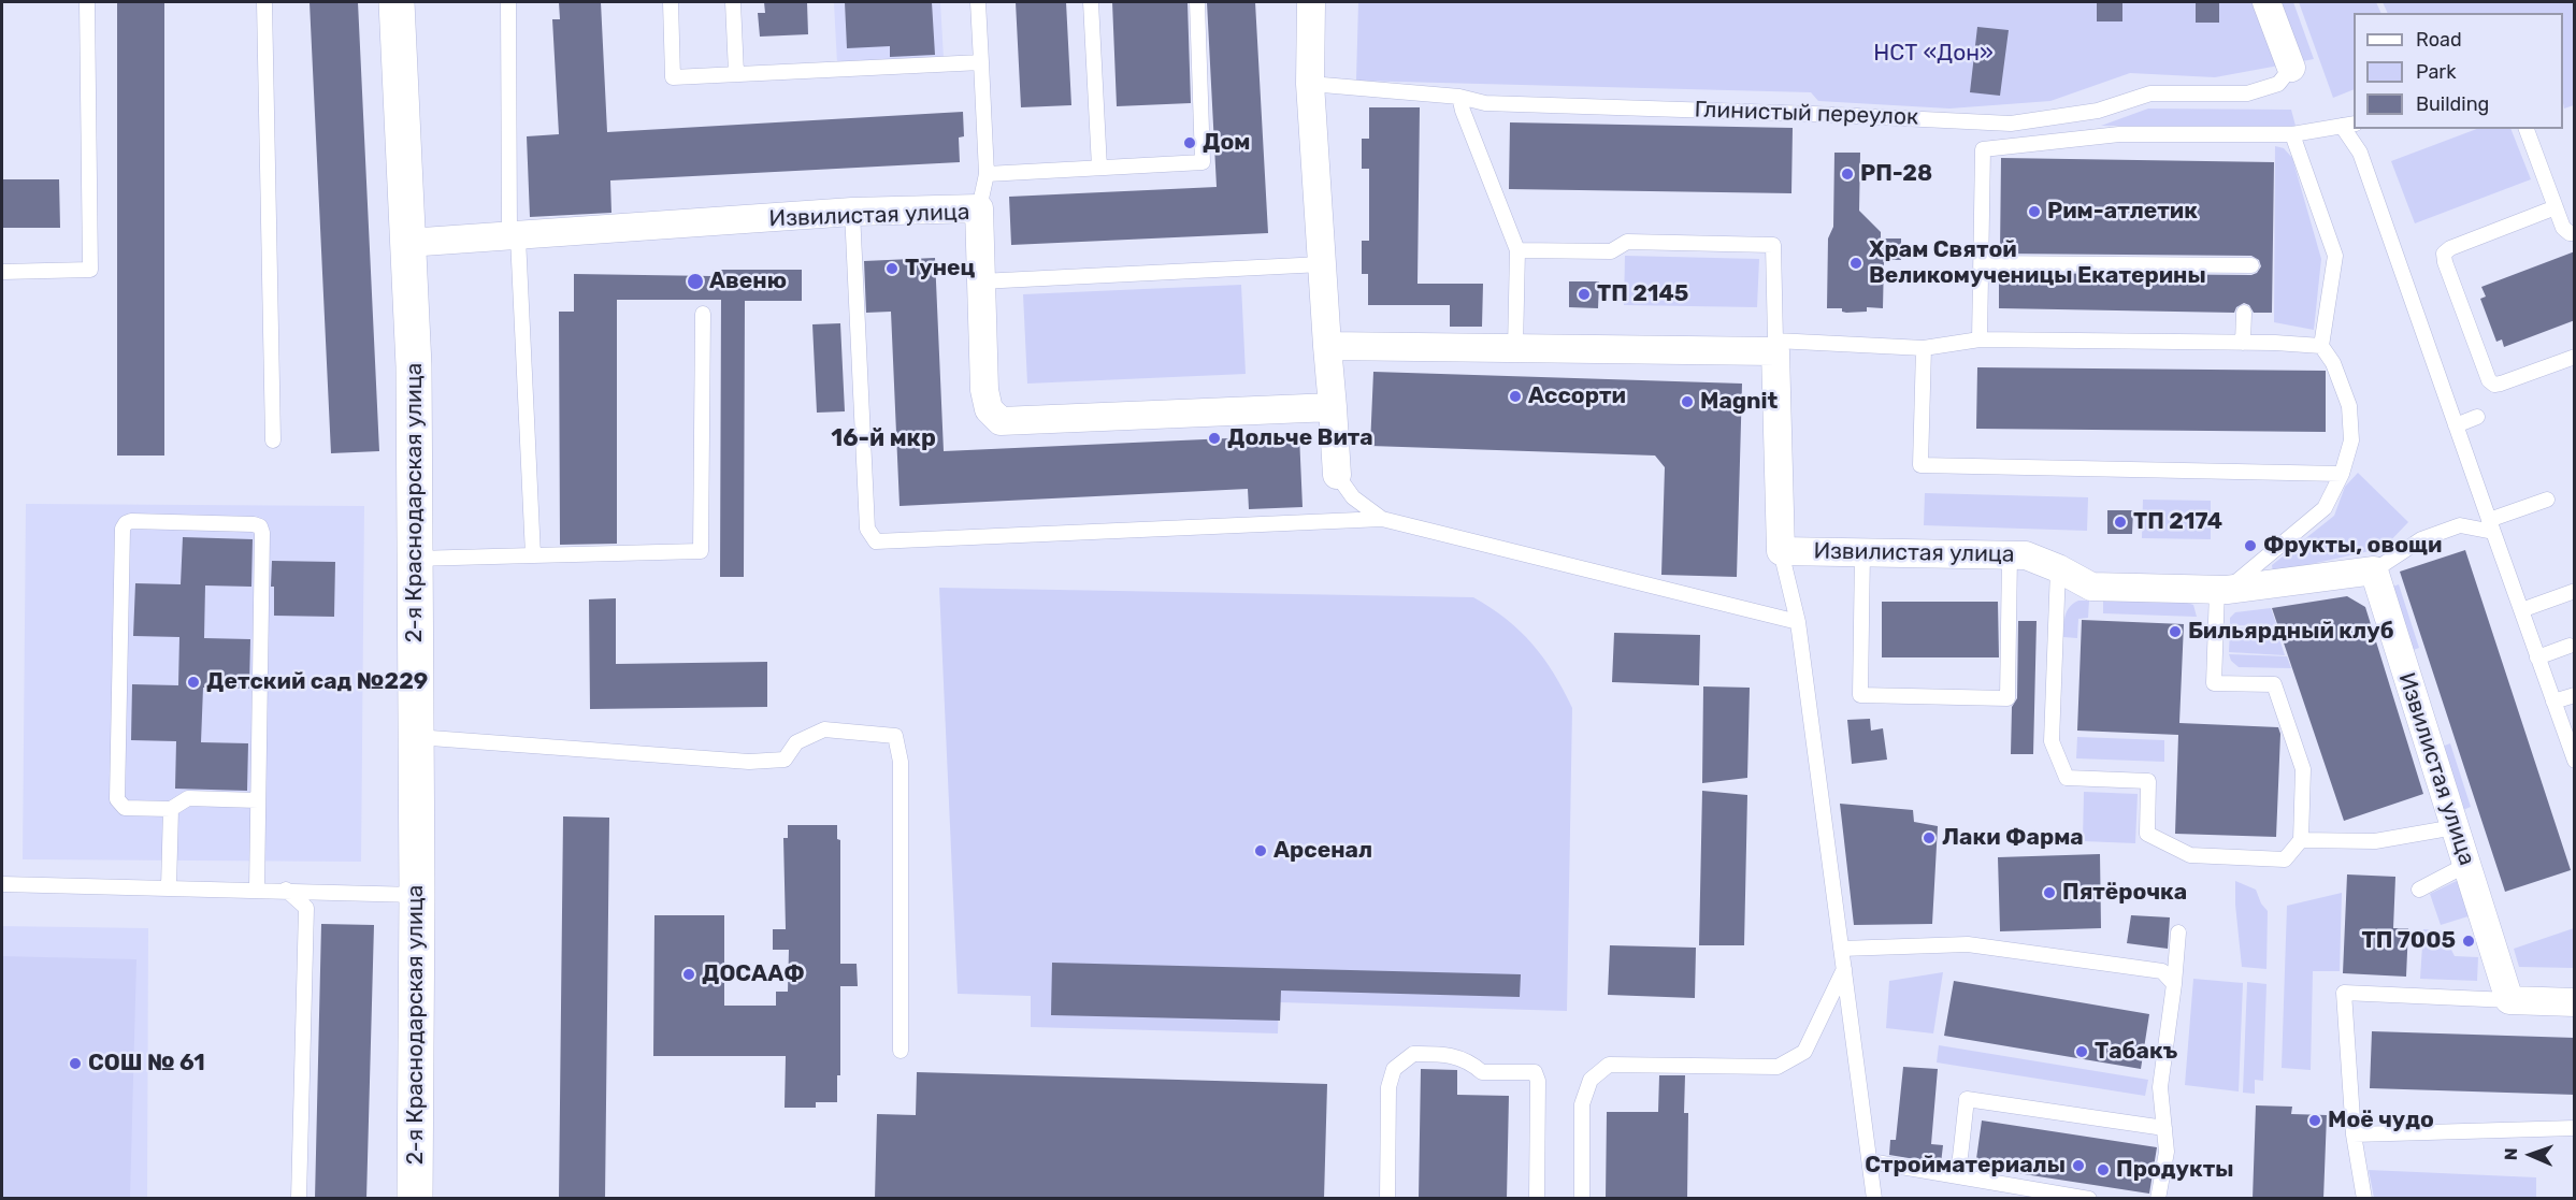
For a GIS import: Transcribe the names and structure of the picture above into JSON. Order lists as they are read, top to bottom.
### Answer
{
  "streets": {
    "street": ["Извилистая улица", "2-я Краснодарская улица"],
    "lane": ["Глинистый переулок"]
  },
  "crossings": [
    ["Извилистая улица", "2-я Краснодарская улица"]
  ],
  "districts": ["16-й мкр"],
  "parks": ["НСТ «Дон»"],
  "places": [
    "Дом",
    "РП-28",
    "Рим-атлетик",
    "Храм Святой Великомученицы Екатерины",
    "Тунец",
    "Авеню",
    "ТП 2145",
    "Ассорти",
    "Magnit",
    "Дольче Вита",
    "ТП 2174",
    "Фрукты, овощи",
    "Бильярдный клуб",
    "Детский сад №229",
    "Лаки Фарма",
    "Арсенал",
    "Пятёрочка",
    "ТП 7005",
    "ДОСААФ",
    "Табакъ",
    "СОШ № 61",
    "Моё чудо",
    "Стройматериалы",
    "Продукты"
  ],
  "legend": ["Road", "Park", "Building"],
  "north": "left"
}
